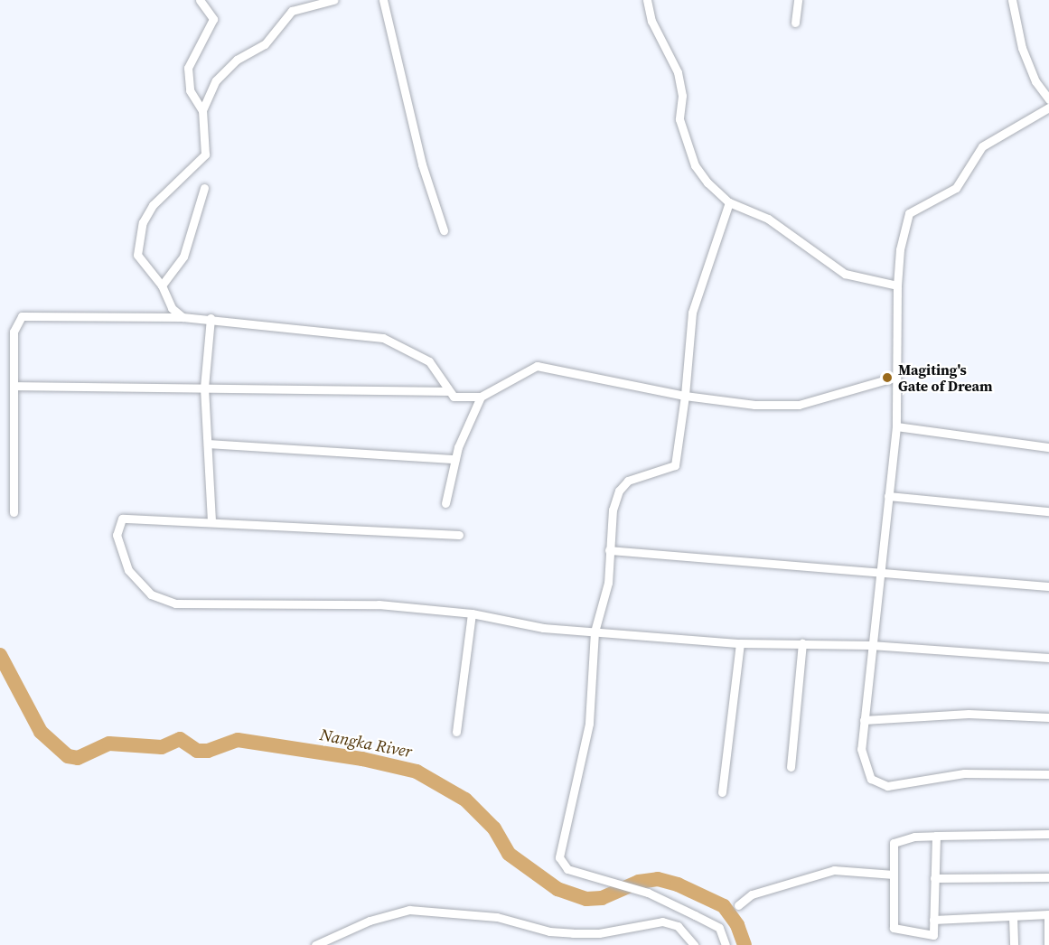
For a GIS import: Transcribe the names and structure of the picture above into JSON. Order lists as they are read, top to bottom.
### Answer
{
  "water": ["Nangka River"],
  "places": ["Magiting's Gate of Dream"]
}
